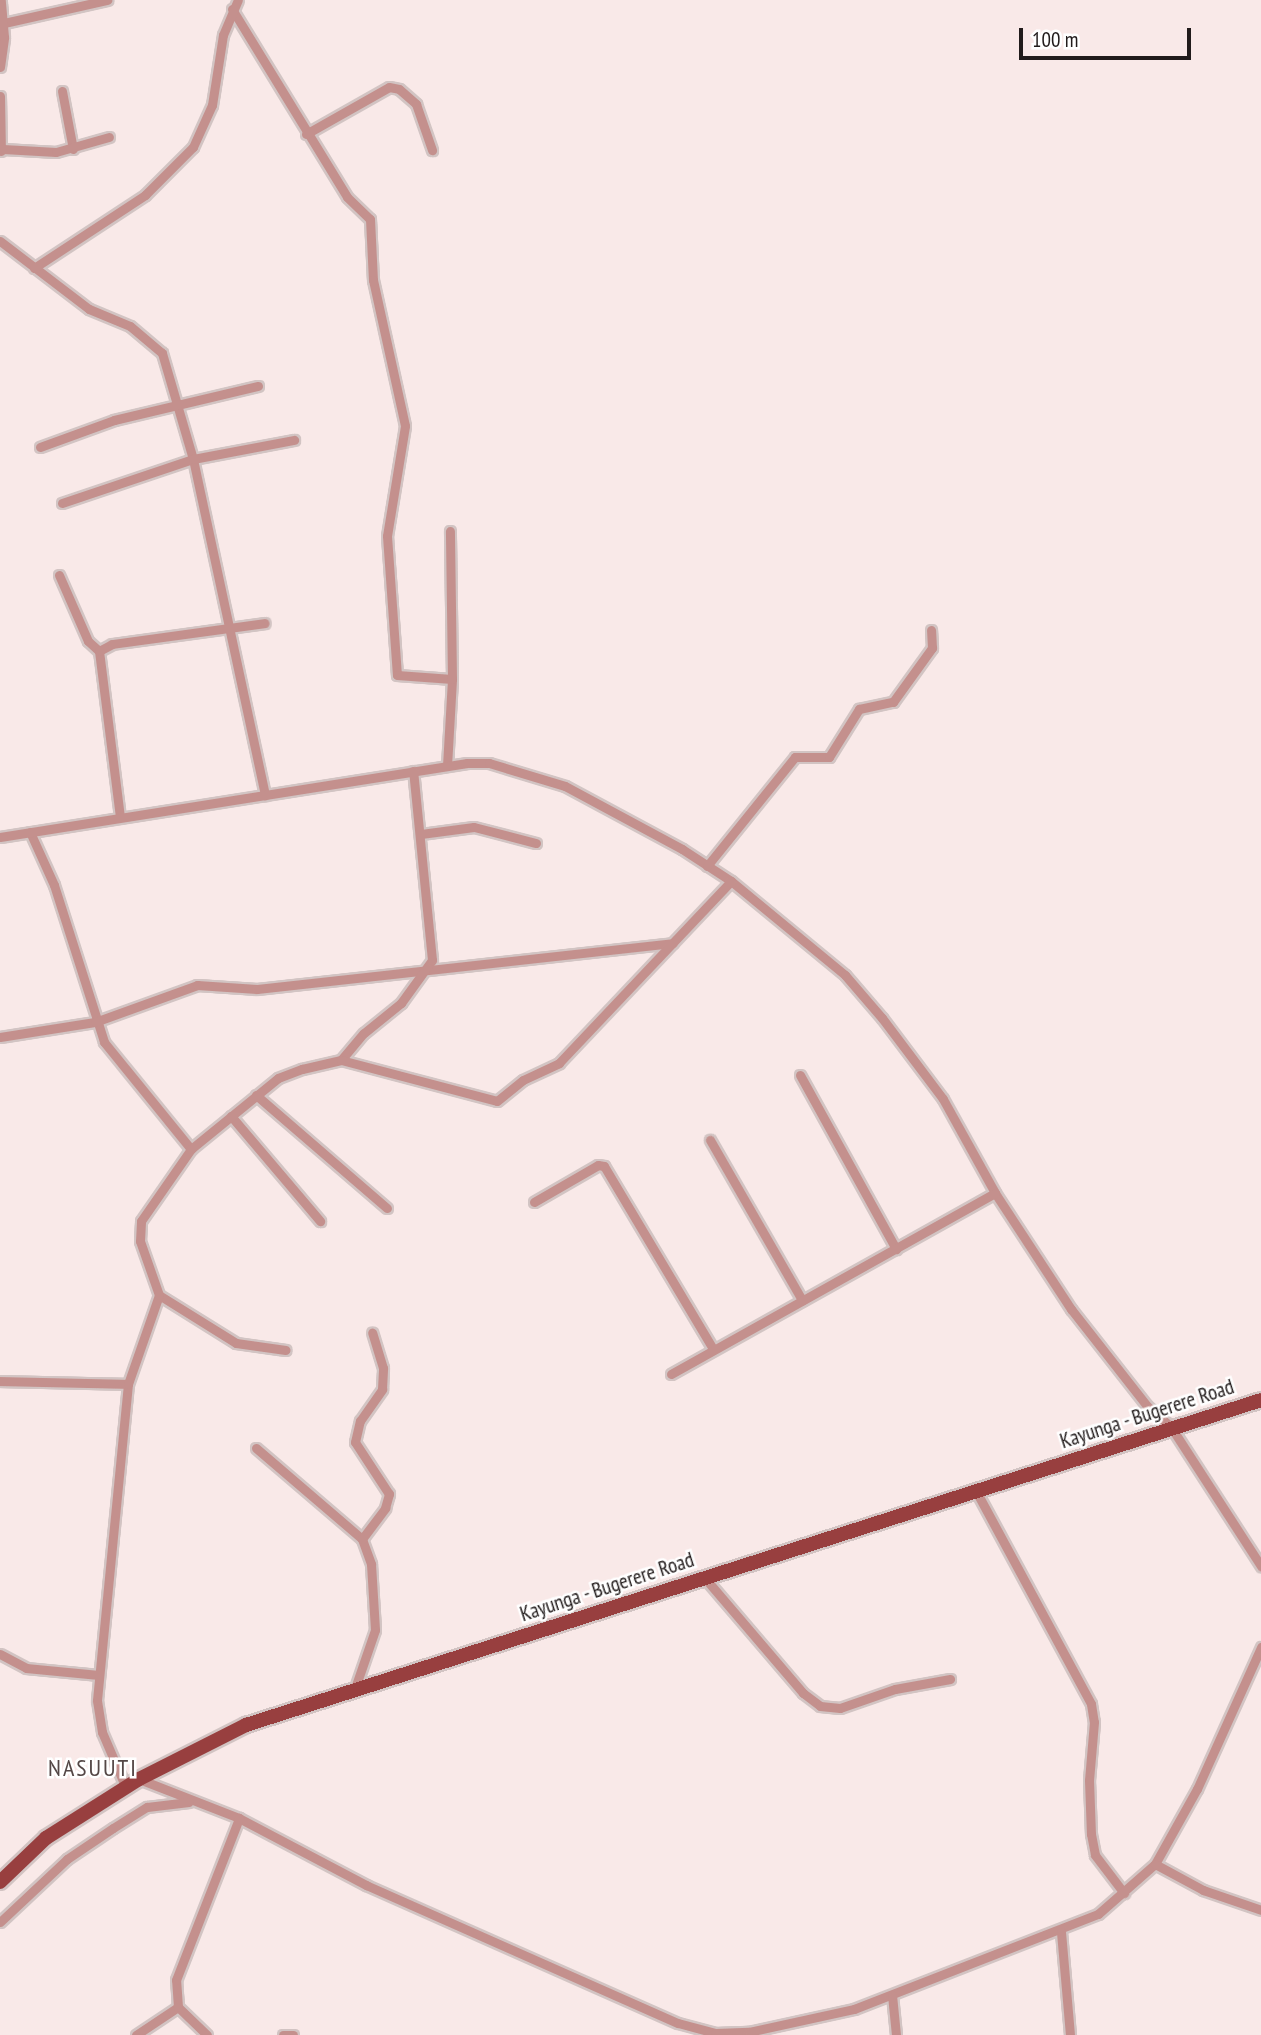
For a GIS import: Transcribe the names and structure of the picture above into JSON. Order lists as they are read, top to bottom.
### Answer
{
  "streets": {
    "main road": ["Kayunga - Bugerere Road"]
  },
  "districts": ["NASUUTI"],
  "scale_bar": "100 m"
}
